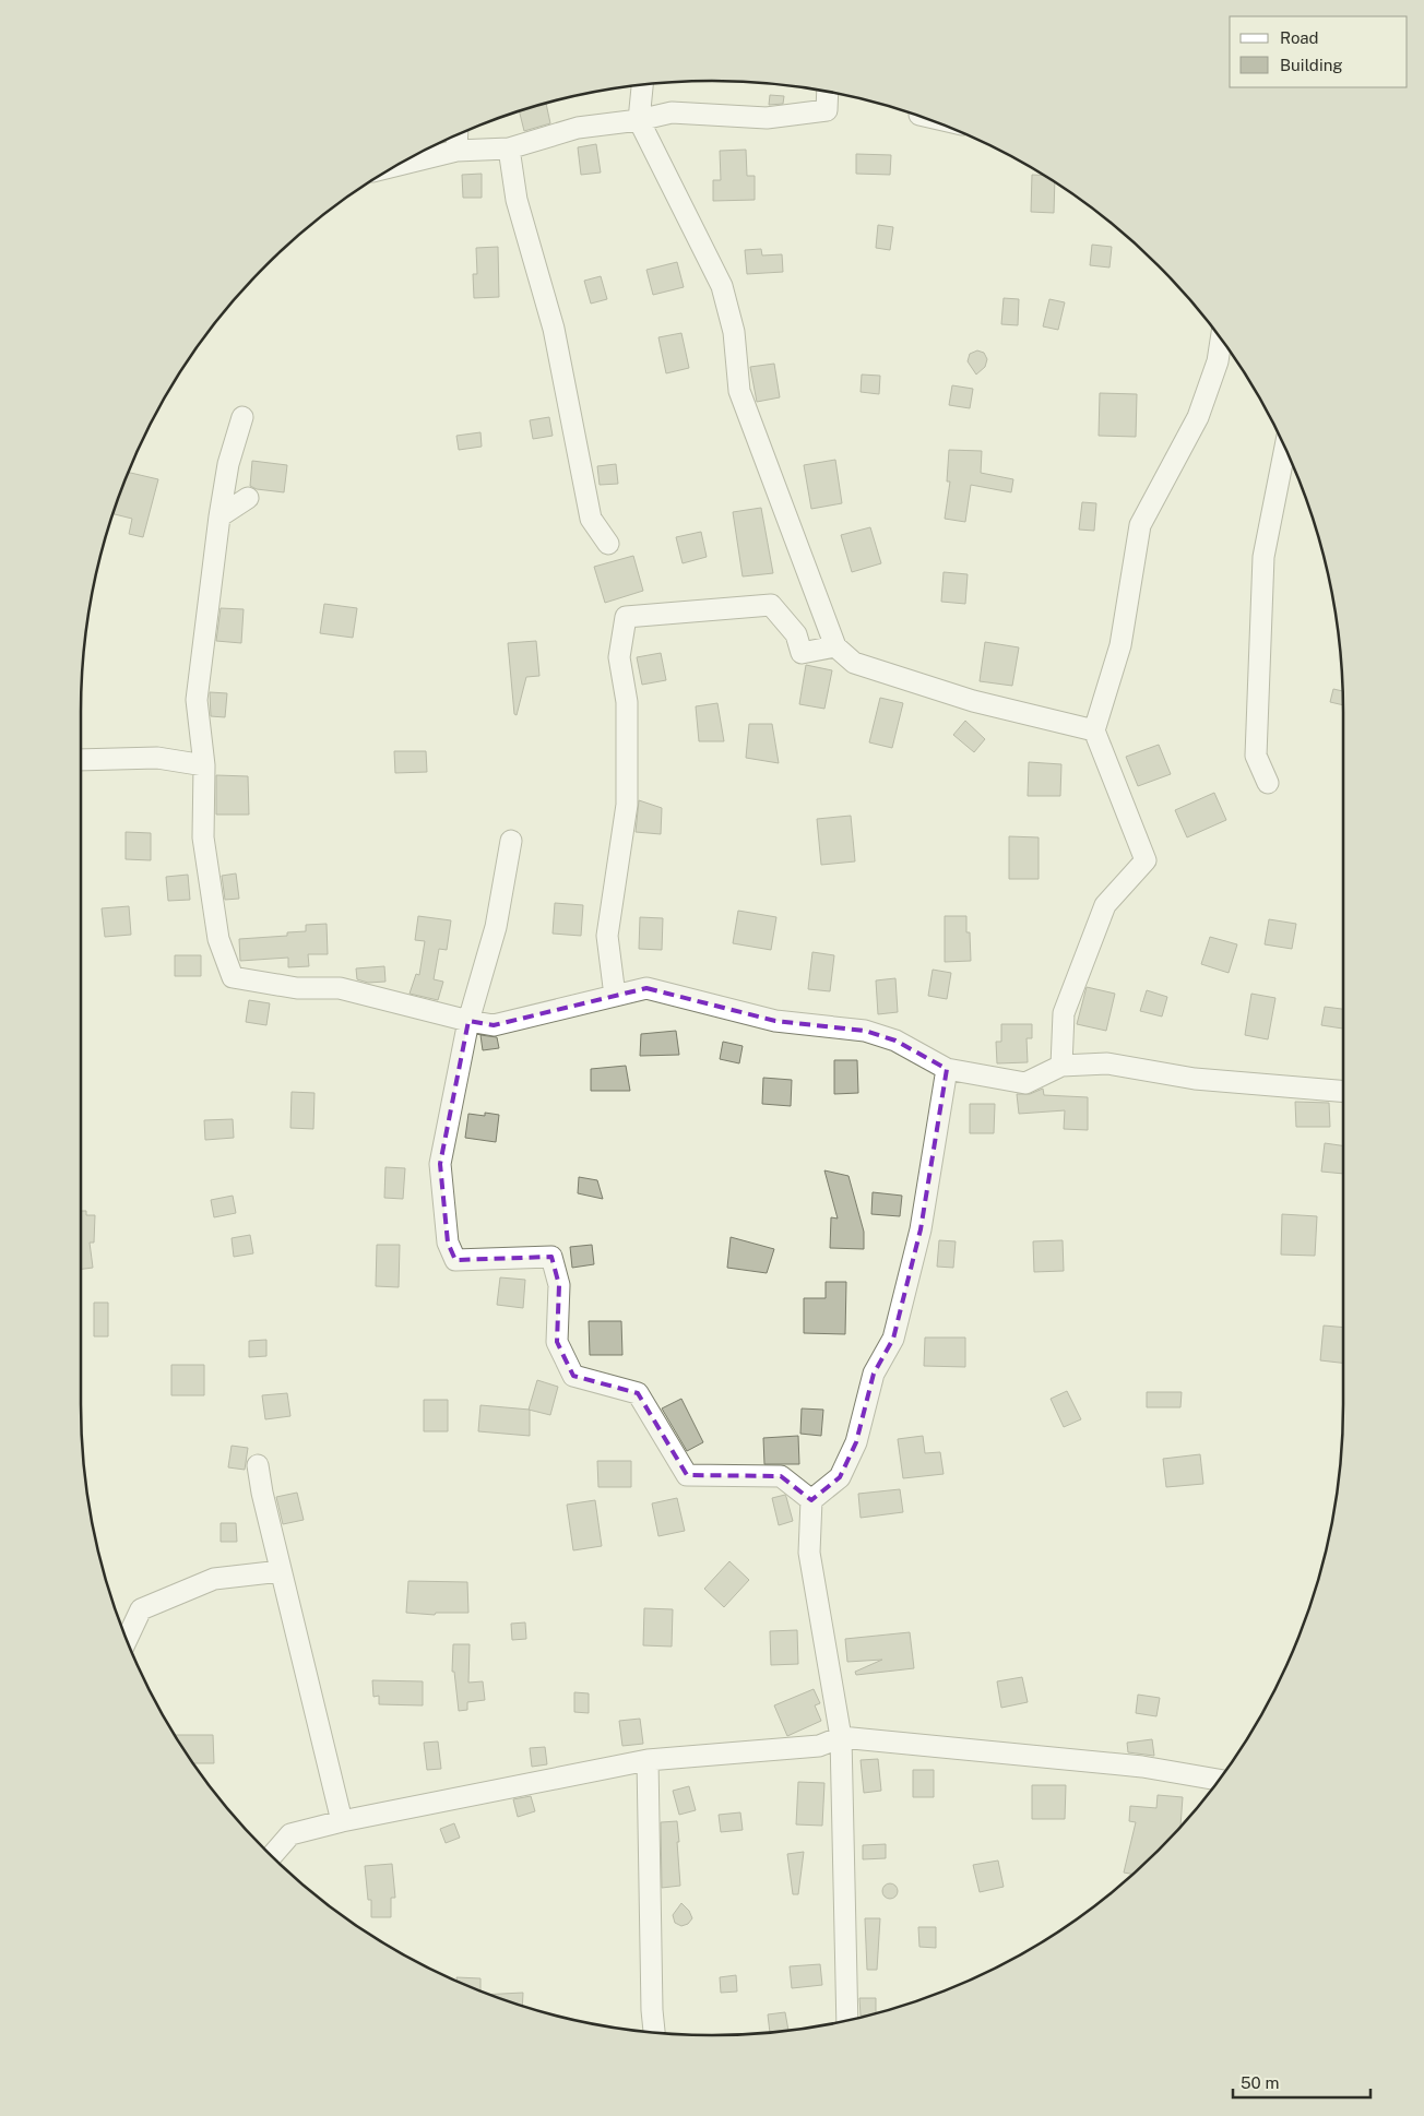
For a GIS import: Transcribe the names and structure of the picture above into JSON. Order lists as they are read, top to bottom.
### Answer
{
  "legend": ["Road", "Building"],
  "scale_bar": "50 m"
}
